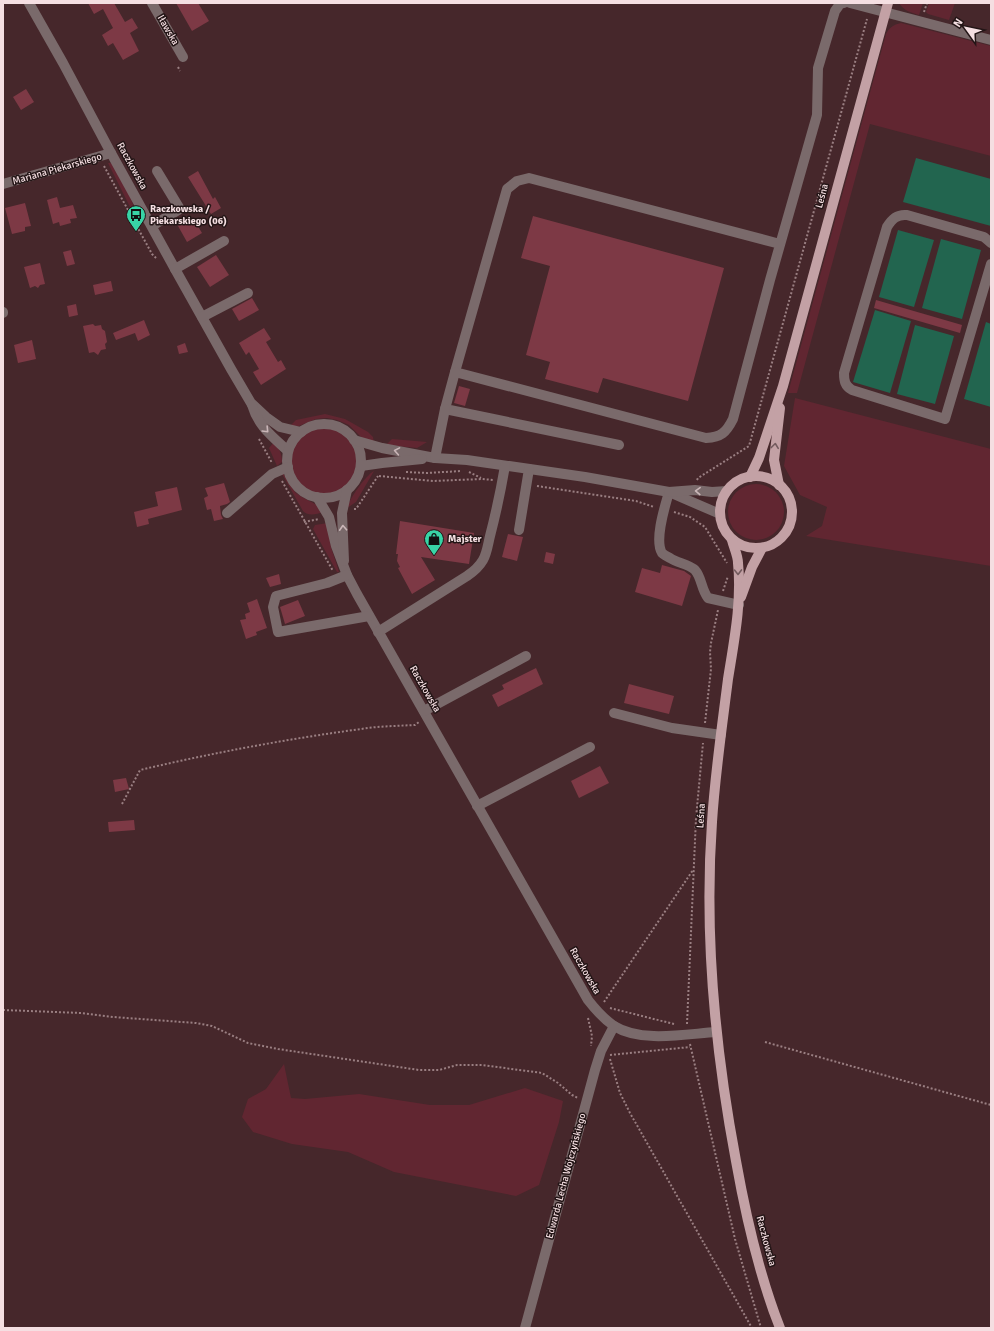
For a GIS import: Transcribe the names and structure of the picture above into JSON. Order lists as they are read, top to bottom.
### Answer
{
  "streets": {
    "main road": ["Raczkowska", "Leśna"],
    "street": ["Iławska", "Mariana Piekarskiego", "Edwarda Lecha Wojczyńskiego"]
  },
  "crossings": [
    ["Raczkowska", "Mariana Piekarskiego"],
    ["Raczkowska", "Leśna"],
    ["Raczkowska", "Edwarda Lecha Wojczyńskiego"]
  ],
  "places": {
    "bus stop": ["Raczkowska / Piekarskiego (06)"],
    "shop": ["Majster"]
  },
  "north": "top left"
}
